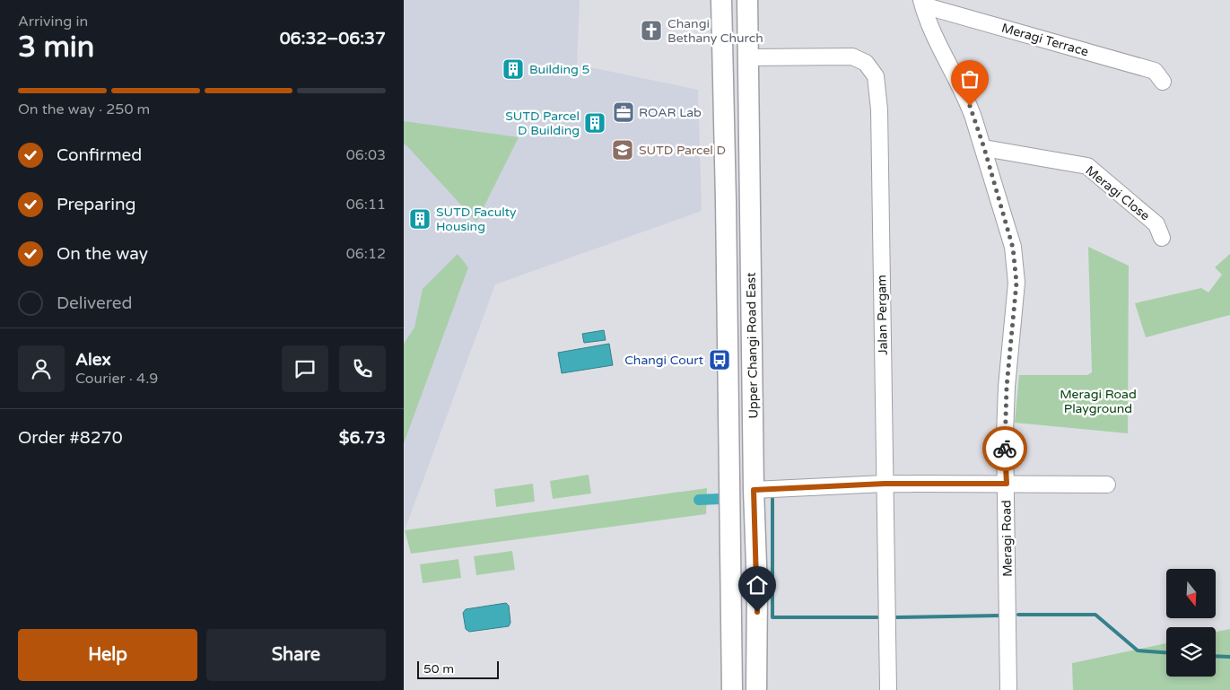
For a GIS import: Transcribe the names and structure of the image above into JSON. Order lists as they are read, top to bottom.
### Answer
{
  "streets": {
    "main road": ["Upper Changi Road East"],
    "street": [
      "Meragi Terrace",
      "Meragi Close",
      "Jalan Pergam",
      "Meragi Road"
    ]
  },
  "crossings": [
    ["Meragi Terrace", "Meragi Road"],
    ["Meragi Close", "Meragi Road"],
    ["Jalan Pergam", "Upper Changi Road East"]
  ],
  "parks": ["Meragi Road Playground"],
  "places": {
    "church": ["Changi Bethany Church"],
    "building": ["Building 5", "SUTD Parcel D Building", "SUTD Faculty Housing"],
    "office": ["ROAR Lab"],
    "school or university": ["SUTD Parcel D"],
    "bus stop": ["Changi Court"]
  },
  "scale_bar": "50 m",
  "north": "bottom",
  "page": {
    "heading": ["3 min", "Arriving in", "06:32–06:37"],
    "panel": [
      "Alex",
      "Courier · 4.9",
      "Order #8270",
      "$6.73"
    ],
    "bar": "On the way · 250 m",
    "list": [
      ["Confirmed", "06:03"],
      ["Preparing", "06:11"],
      ["On the way", "06:12"],
      "Delivered"
    ],
    "buttons": ["Help", "Share"],
    "scale": "50 m"
  }
}
